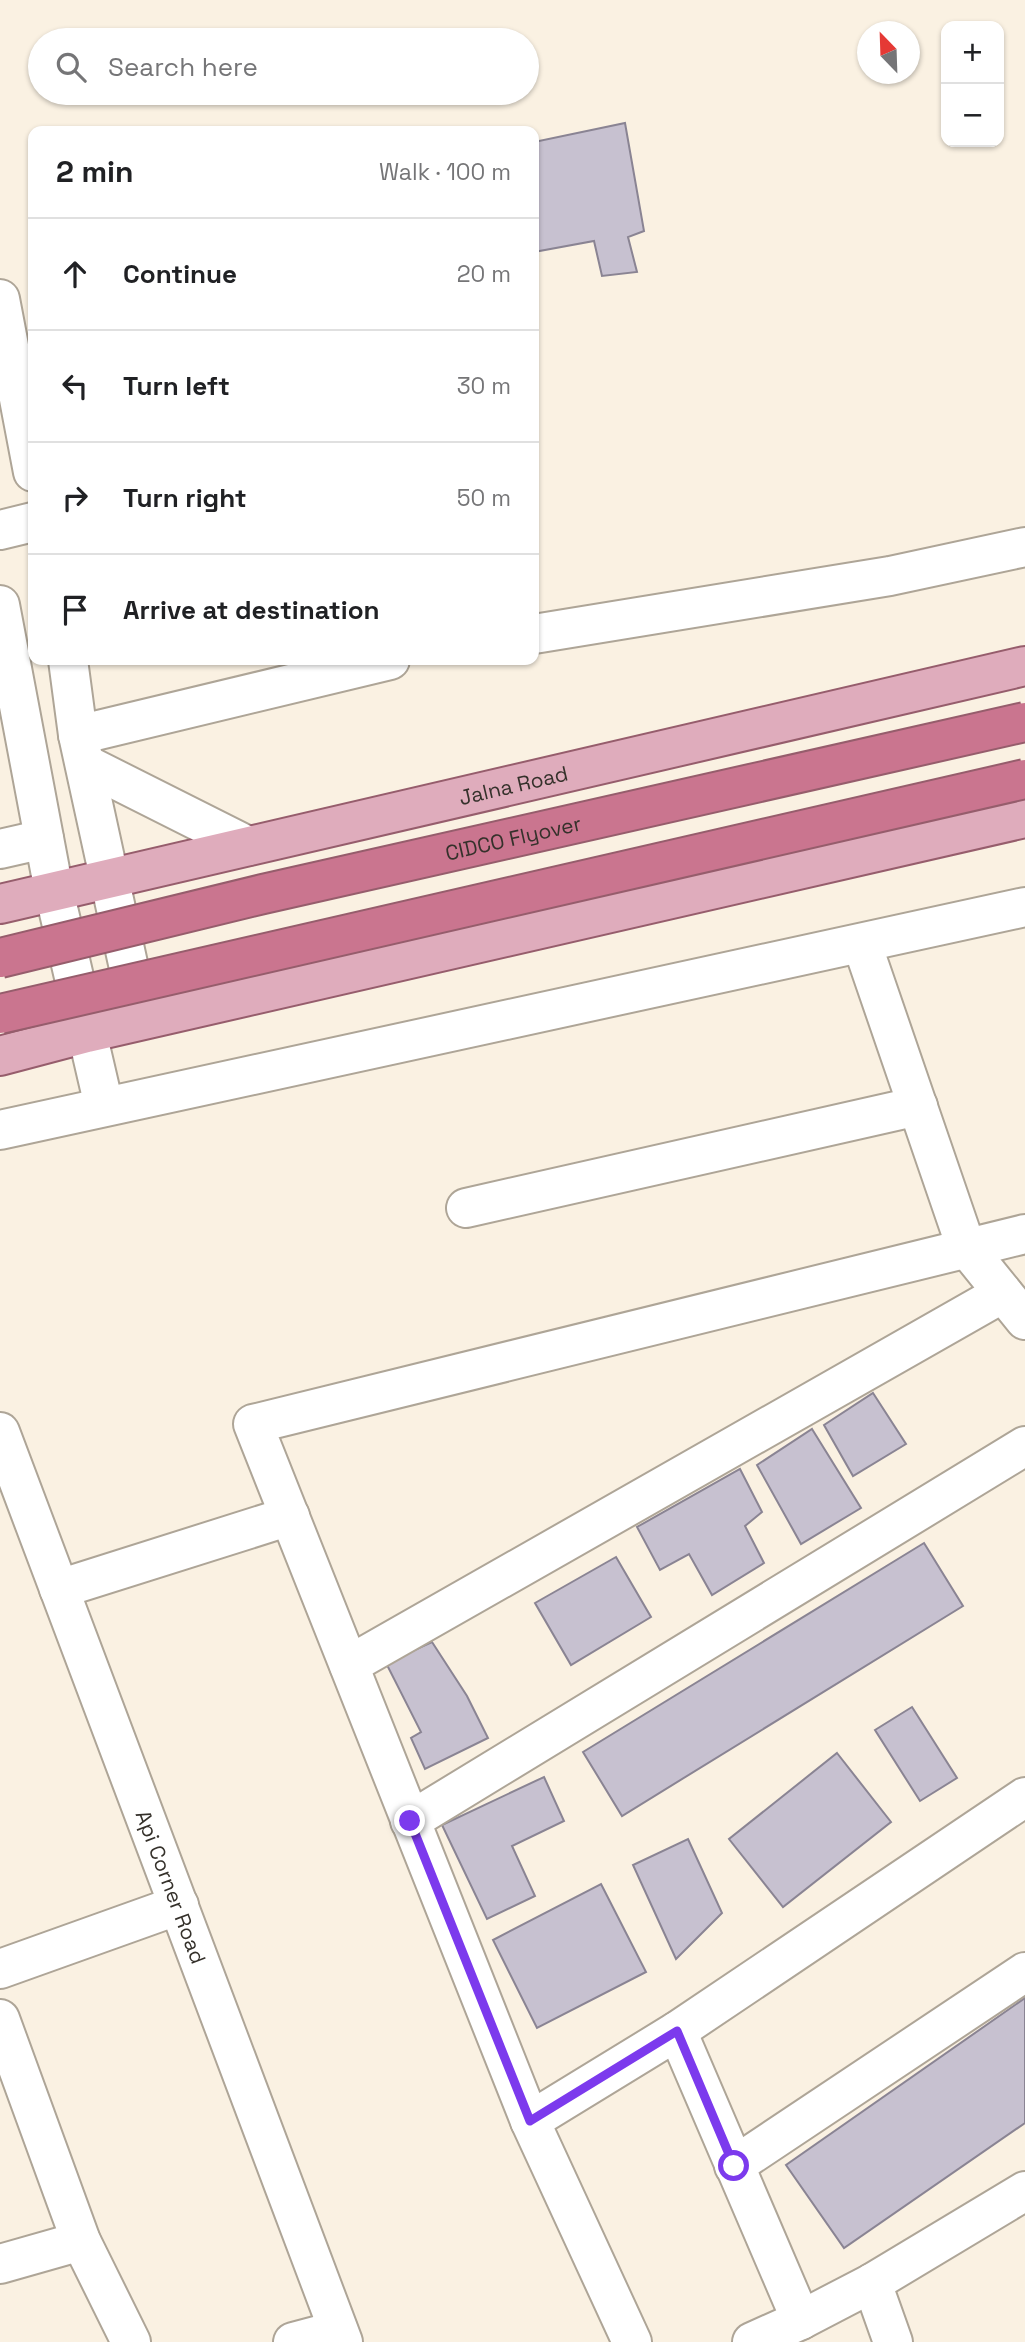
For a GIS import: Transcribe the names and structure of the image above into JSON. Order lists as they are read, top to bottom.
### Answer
{
  "streets": {
    "highway": ["CIDCO Flyover"],
    "main road": ["Jalna Road"],
    "street": ["Api Corner Road"]
  },
  "north": "top left",
  "page": {
    "map_buttons": ["+", "−"],
    "search": "Search here",
    "heading": ["2 min", "Walk · 100 m"],
    "list": [
      ["Continue", "20 m"],
      ["Turn left", "30 m"],
      ["Turn right", "50 m"],
      "Arrive at destination"
    ]
  }
}
